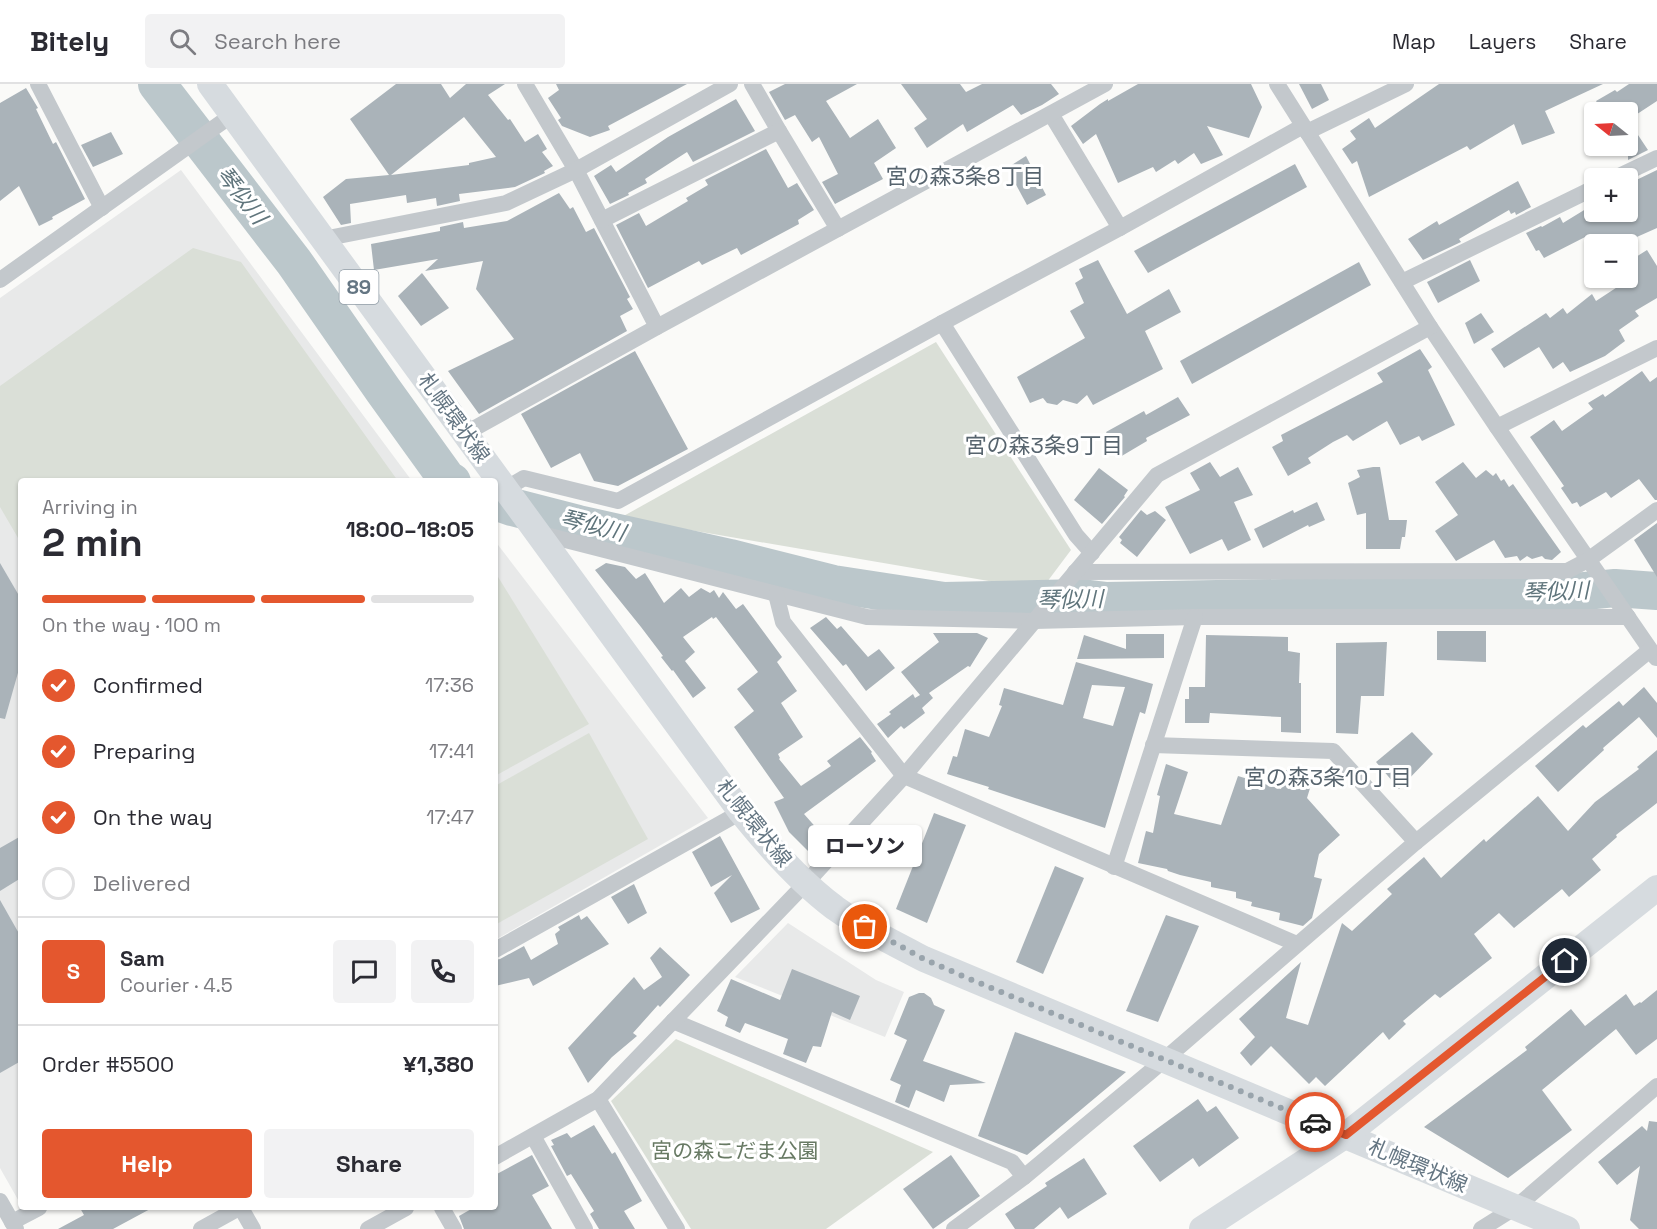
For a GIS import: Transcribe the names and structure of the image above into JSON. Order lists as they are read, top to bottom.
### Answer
{
  "streets": {
    "main road": ["89", "札幌環状線"]
  },
  "districts": ["宮の森3条8丁目", "宮の森3条9丁目", "宮の森3条10丁目"],
  "water": ["琴似川"],
  "parks": ["宮の森こだま公園"],
  "places": ["ローソン"],
  "north": "left",
  "page": {
    "header": "Bitely",
    "search": "Search here",
    "nav": ["Map", "Layers", "Share"],
    "map_buttons": ["+", "−"],
    "heading": ["2 min", "Arriving in", "18:00–18:05"],
    "panel": [
      "Sam",
      "Courier · 4.5",
      "Order #5500",
      "¥1,380"
    ],
    "bar": "On the way · 100 m",
    "list": [
      ["Confirmed", "17:36"],
      ["Preparing", "17:41"],
      ["On the way", "17:47"],
      "Delivered"
    ],
    "bubble": "ローソン",
    "round": "S",
    "buttons": ["Help", "Share"]
  }
}
